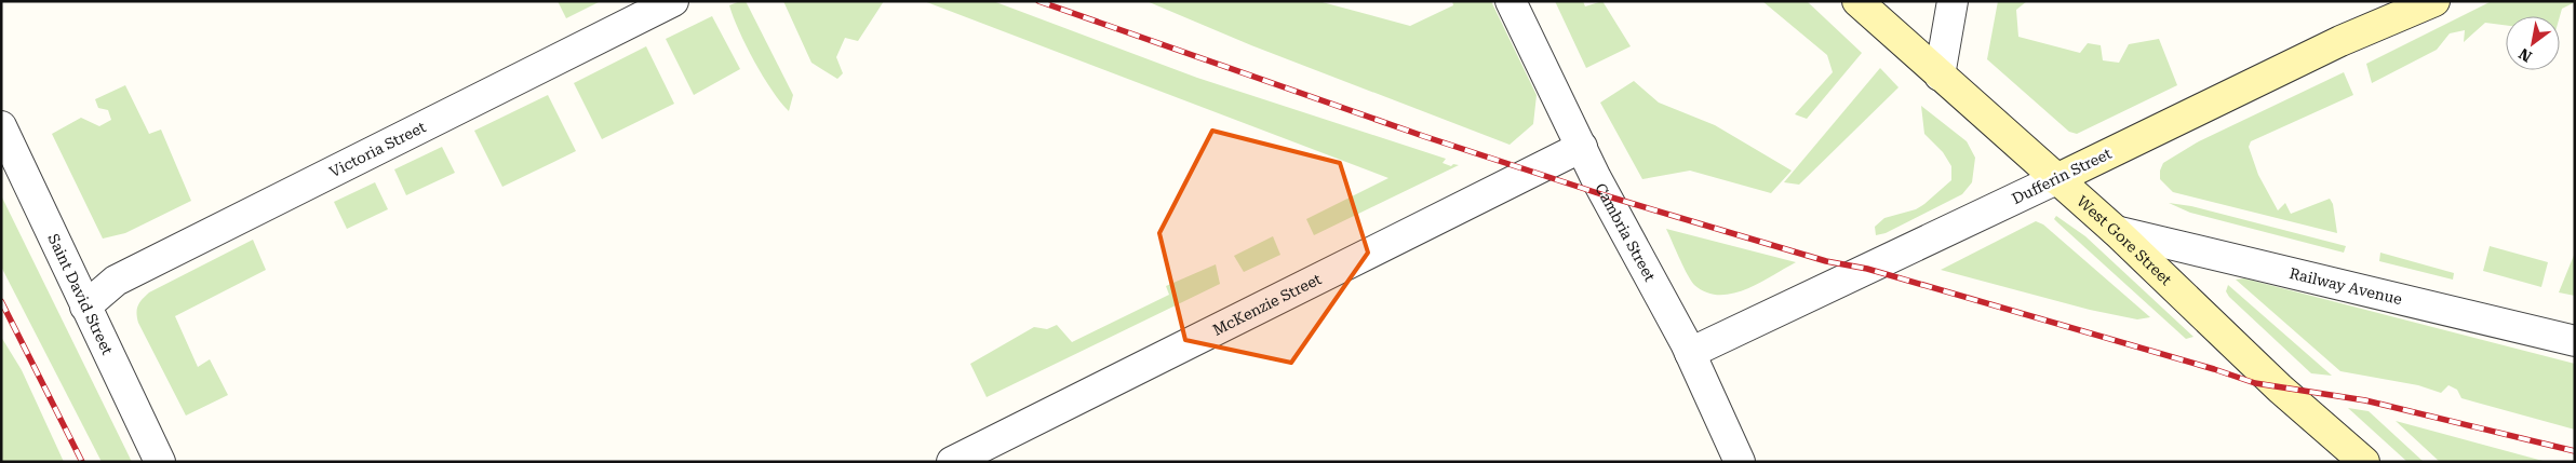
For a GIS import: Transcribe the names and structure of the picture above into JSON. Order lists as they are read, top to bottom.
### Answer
{
  "streets": {
    "street": [
      "Victoria Street",
      "Dufferin Street",
      "Cambria Street",
      "West Gore Street",
      "Railway Avenue",
      "Saint David Street",
      "McKenzie Street"
    ]
  },
  "crossings": [
    ["Victoria Street", "Saint David Street"],
    ["Dufferin Street", "Cambria Street"],
    ["Dufferin Street", "West Gore Street"],
    ["Cambria Street", "McKenzie Street"],
    ["West Gore Street", "Railway Avenue"]
  ],
  "north": "bottom left"
}
